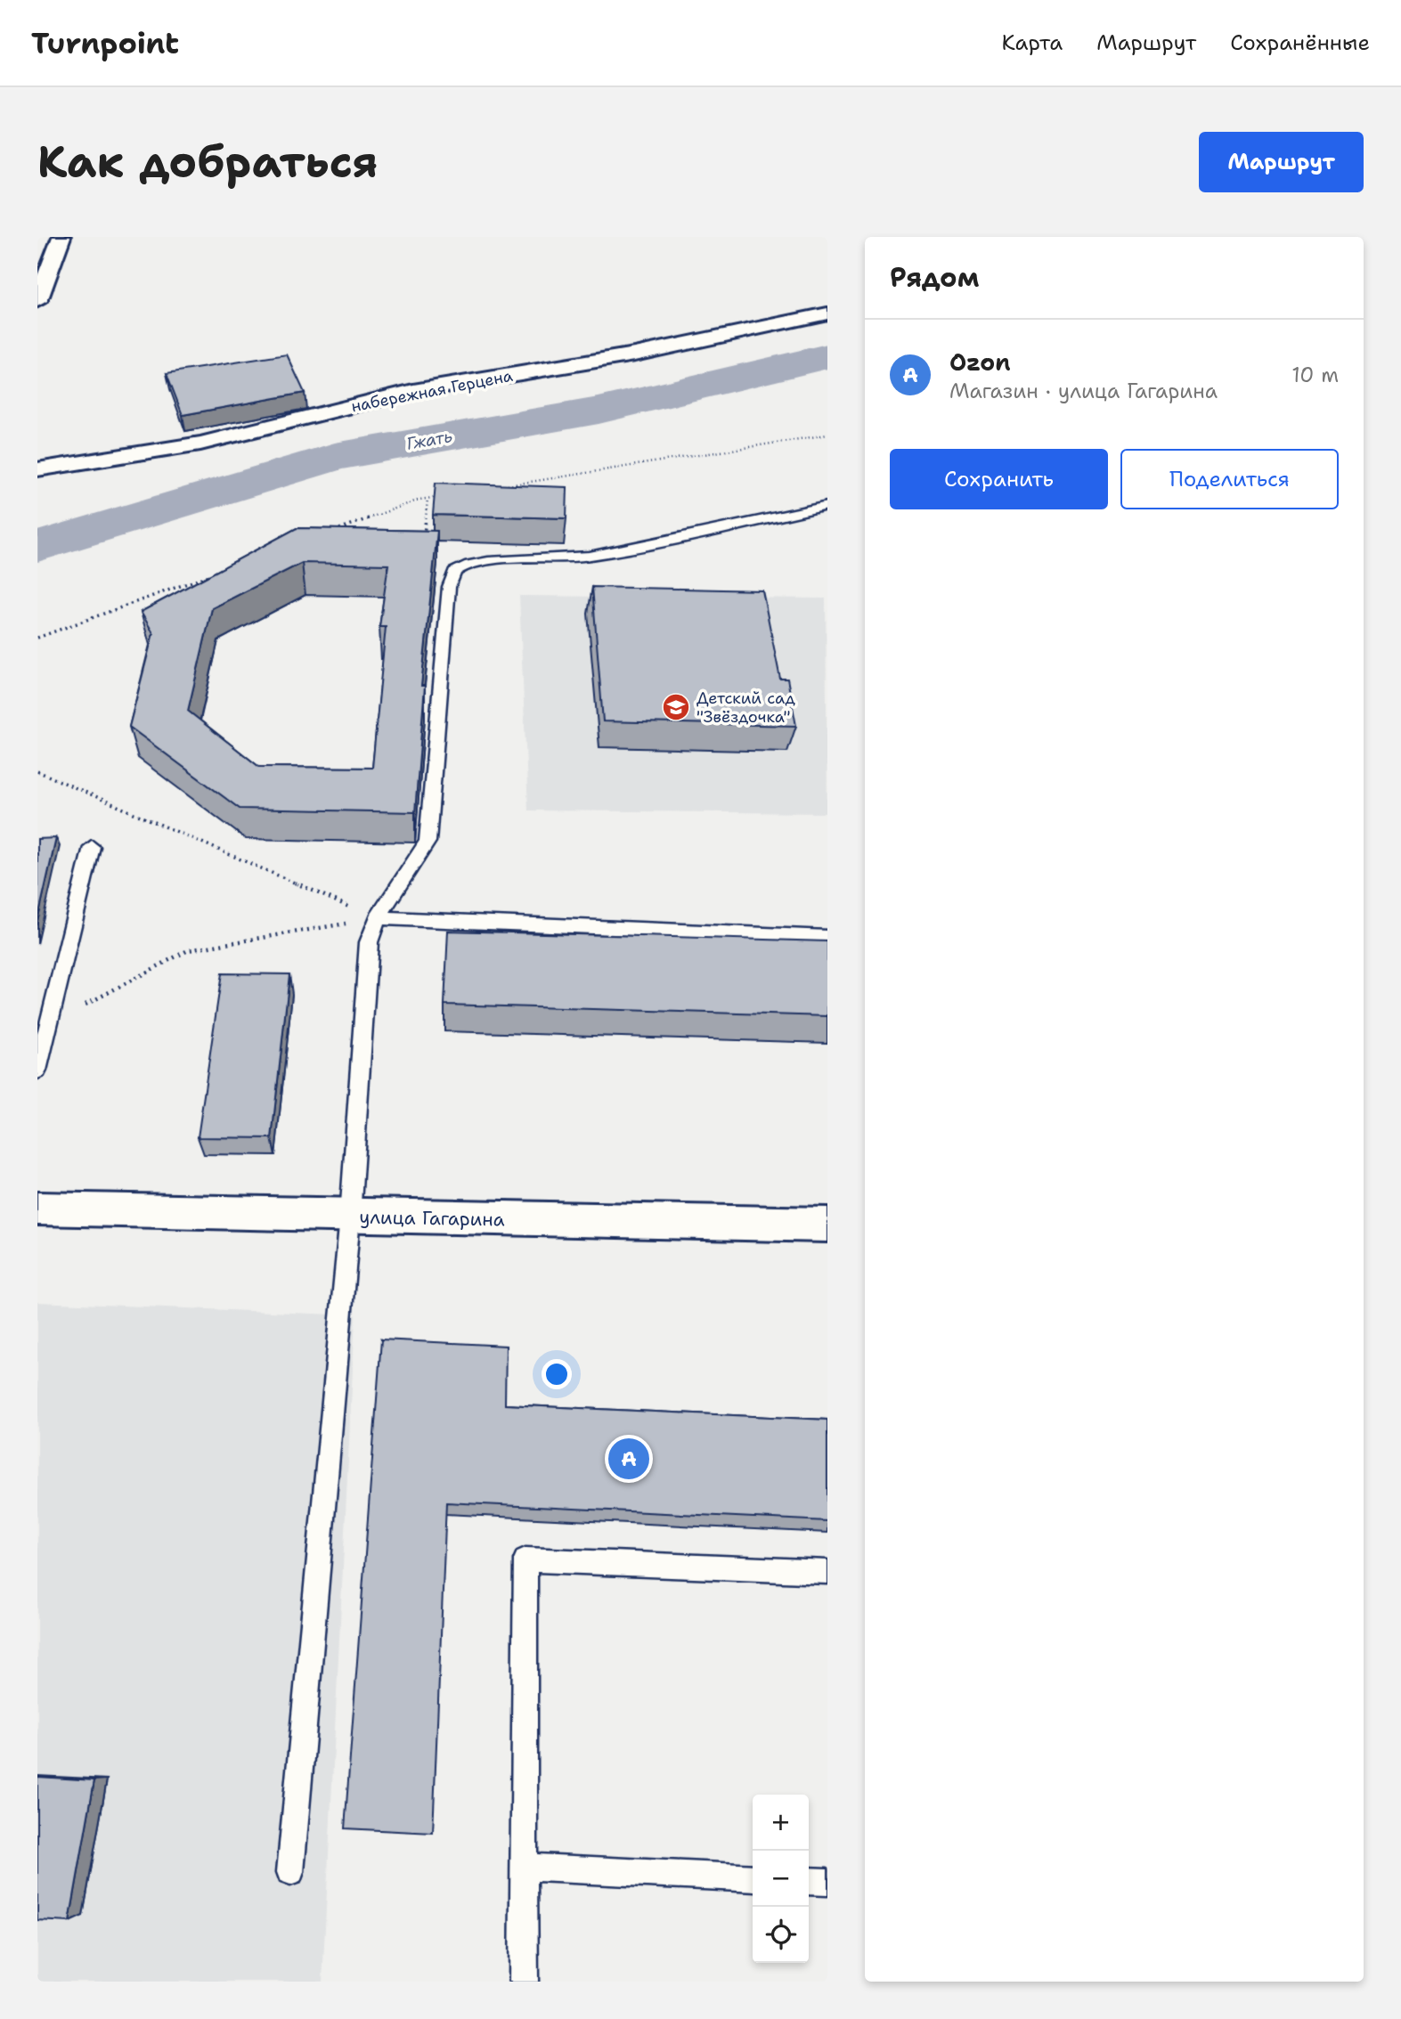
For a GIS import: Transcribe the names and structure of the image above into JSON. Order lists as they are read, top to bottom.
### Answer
{
  "streets": {
    "street": ["набережная Герцена", "улица Гагарина"]
  },
  "water": ["Гжать"],
  "places": {
    "school or university": ["Детский сад \"Звёздочка\""]
  },
  "page": {
    "header": "Turnpoint",
    "nav": ["Карта", "Маршрут", "Сохранённые"],
    "buttons": [
      "Маршрут",
      ["Сохранить", "Поделиться"]
    ],
    "title": "Как добраться",
    "heading": "Рядом",
    "list": [
      {
        "mark": "A",
        "name": "Ozon",
        "note": "Магазин · улица Гагарина",
        "value": "10 m"
      }
    ],
    "pins": "A",
    "map_buttons": ["+", "−"]
  }
}
